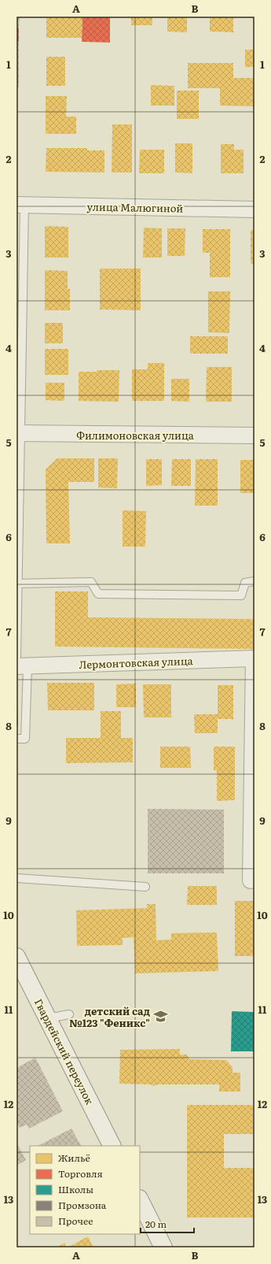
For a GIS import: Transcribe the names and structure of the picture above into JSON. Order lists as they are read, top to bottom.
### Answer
{
  "streets": {
    "street": [
      "улица Малюгиной",
      "Филимоновская улица",
      "Лермонтовская улица",
      "Гвардейский переулок"
    ]
  },
  "places": {
    "school or university": ["детский сад №123 \"Феникс\""]
  },
  "legend": [
    "Жильё",
    "Торговля",
    "Школы",
    "Промзона",
    "Прочее"
  ],
  "scale_bar": "20 m",
  "grid": {
    "columns": ["A", "B"],
    "rows": [
      "1",
      "2",
      "3",
      "4",
      "5",
      "6",
      "7",
      "8",
      "9",
      "10",
      "11",
      "12",
      "13"
    ]
  }
}
